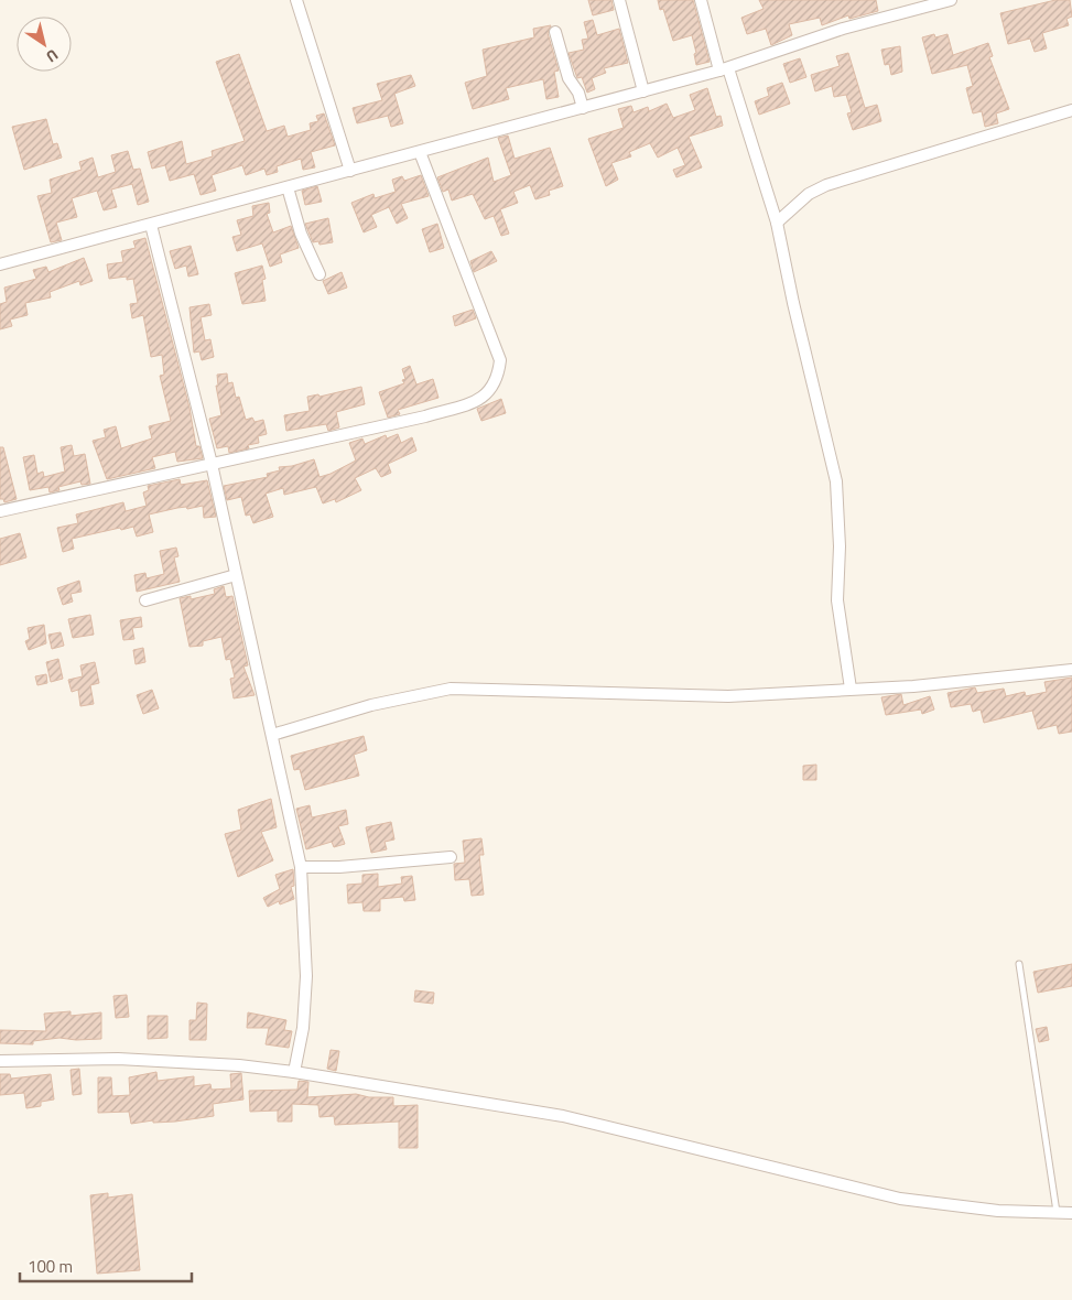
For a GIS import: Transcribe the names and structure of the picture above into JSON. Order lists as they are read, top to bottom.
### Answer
{
  "scale_bar": "100 m",
  "north": "bottom right"
}
